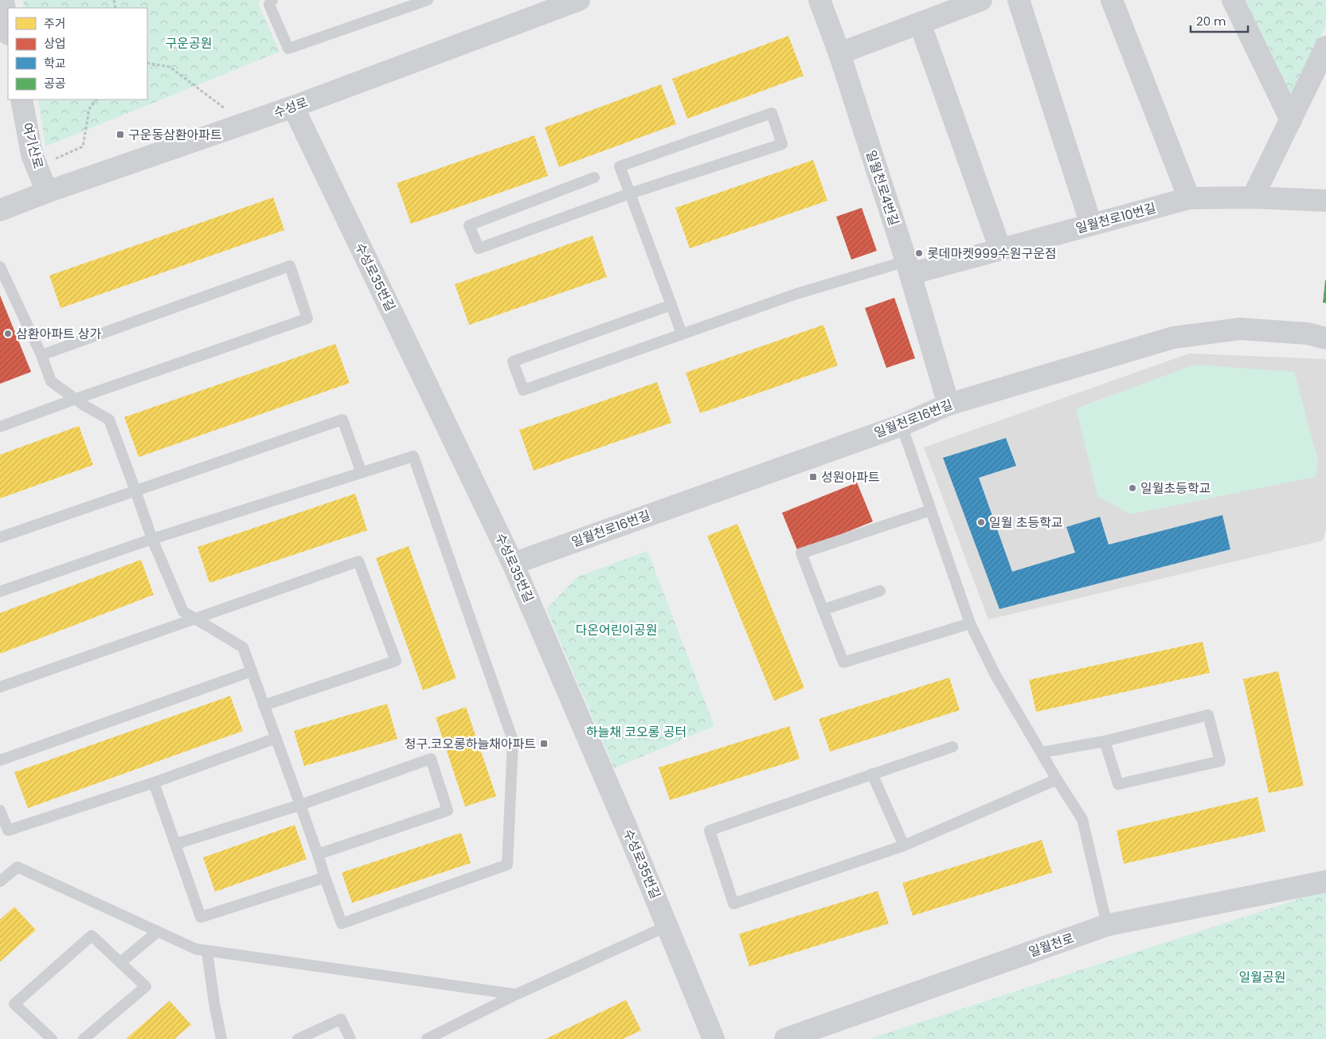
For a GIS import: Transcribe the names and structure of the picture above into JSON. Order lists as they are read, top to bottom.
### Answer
{
  "streets": {
    "street": [
      "수성로",
      "여기산로",
      "일월천로4번길",
      "일월천로10번길",
      "수성로35번길",
      "일월천로16번길",
      "일월천로"
    ]
  },
  "crossings": [
    ["수성로", "여기산로"],
    ["수성로", "수성로35번길"],
    ["일월천로4번길", "일월천로10번길"],
    ["일월천로4번길", "일월천로16번길"],
    ["수성로35번길", "일월천로16번길"]
  ],
  "parks": [
    "구운공원",
    "다온어린이공원",
    "하늘채 코오롱 공터",
    "일월공원"
  ],
  "places": {
    "transit": ["구운동삼환아파트", "성원아파트", "청구.코오롱하늘채아파트"],
    "other": [
      "롯데마켓999수원구운점",
      "삼환아파트 상가",
      "일월초등학교",
      "일월 초등학교"
    ]
  },
  "legend": [
    "주거",
    "상업",
    "학교",
    "공공"
  ],
  "scale_bar": "20 m"
}
